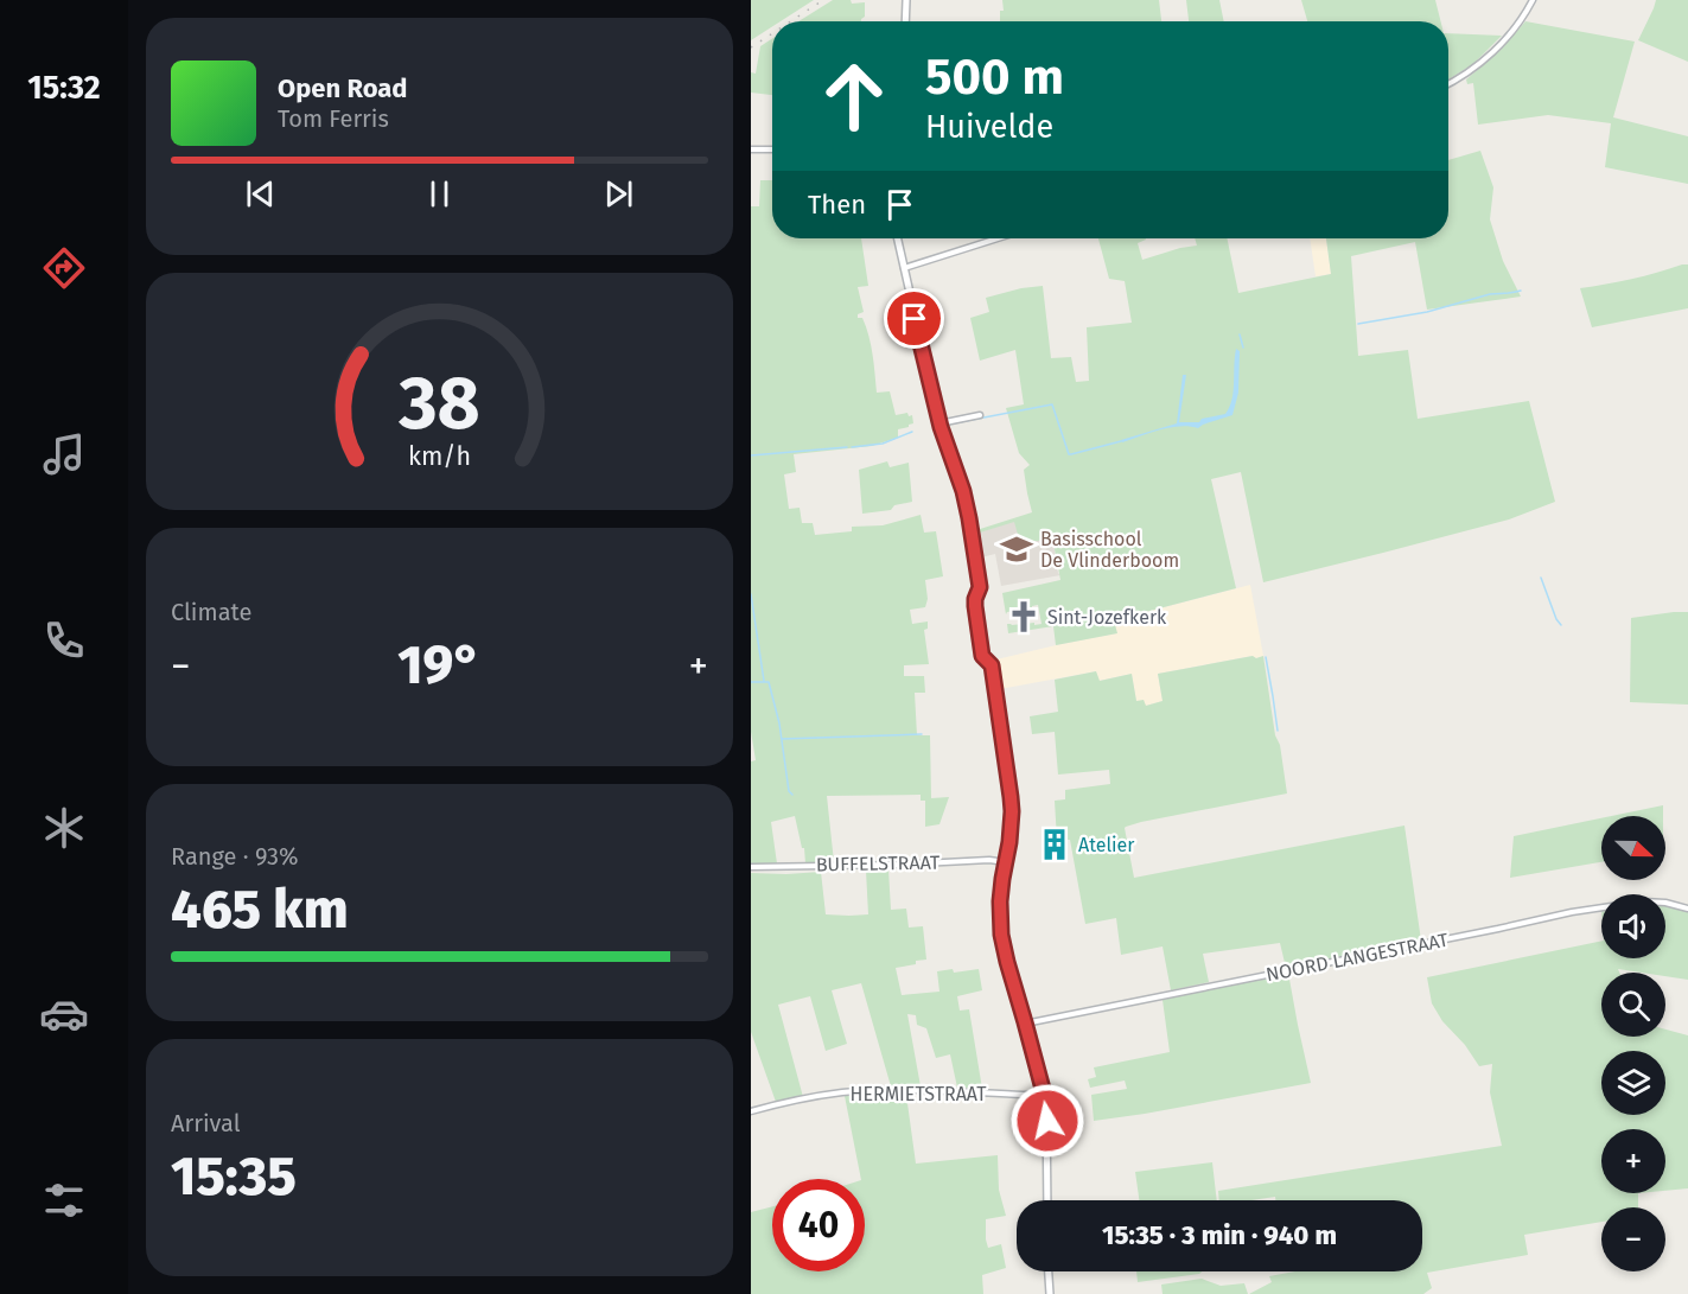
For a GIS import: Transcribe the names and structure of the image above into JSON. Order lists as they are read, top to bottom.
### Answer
{
  "streets": {
    "street": ["BUFFELSTRAAT", "NOORD LANGESTRAAT", "HERMIETSTRAAT"]
  },
  "places": {
    "school or university": ["Basisschool De Vlinderboom"],
    "church": ["Sint-Jozefkerk"],
    "building": ["Atelier"]
  },
  "north": "right",
  "page": {
    "tabs": "15:32",
    "turn": ["500 m", "Huivelde"],
    "song": ["Open Road", "Tom Ferris"],
    "then": "Then",
    "tile": [
      "Climate",
      ["Range · 93%", "465 km"],
      ["Arrival", "15:35"]
    ],
    "heat": ["−", "19°", "+"],
    "map_buttons": ["+", "−"],
    "limit": "40",
    "trip": "15:35 · 3 min · 940 m",
    "gauge": ["38", "km/h"]
  }
}
